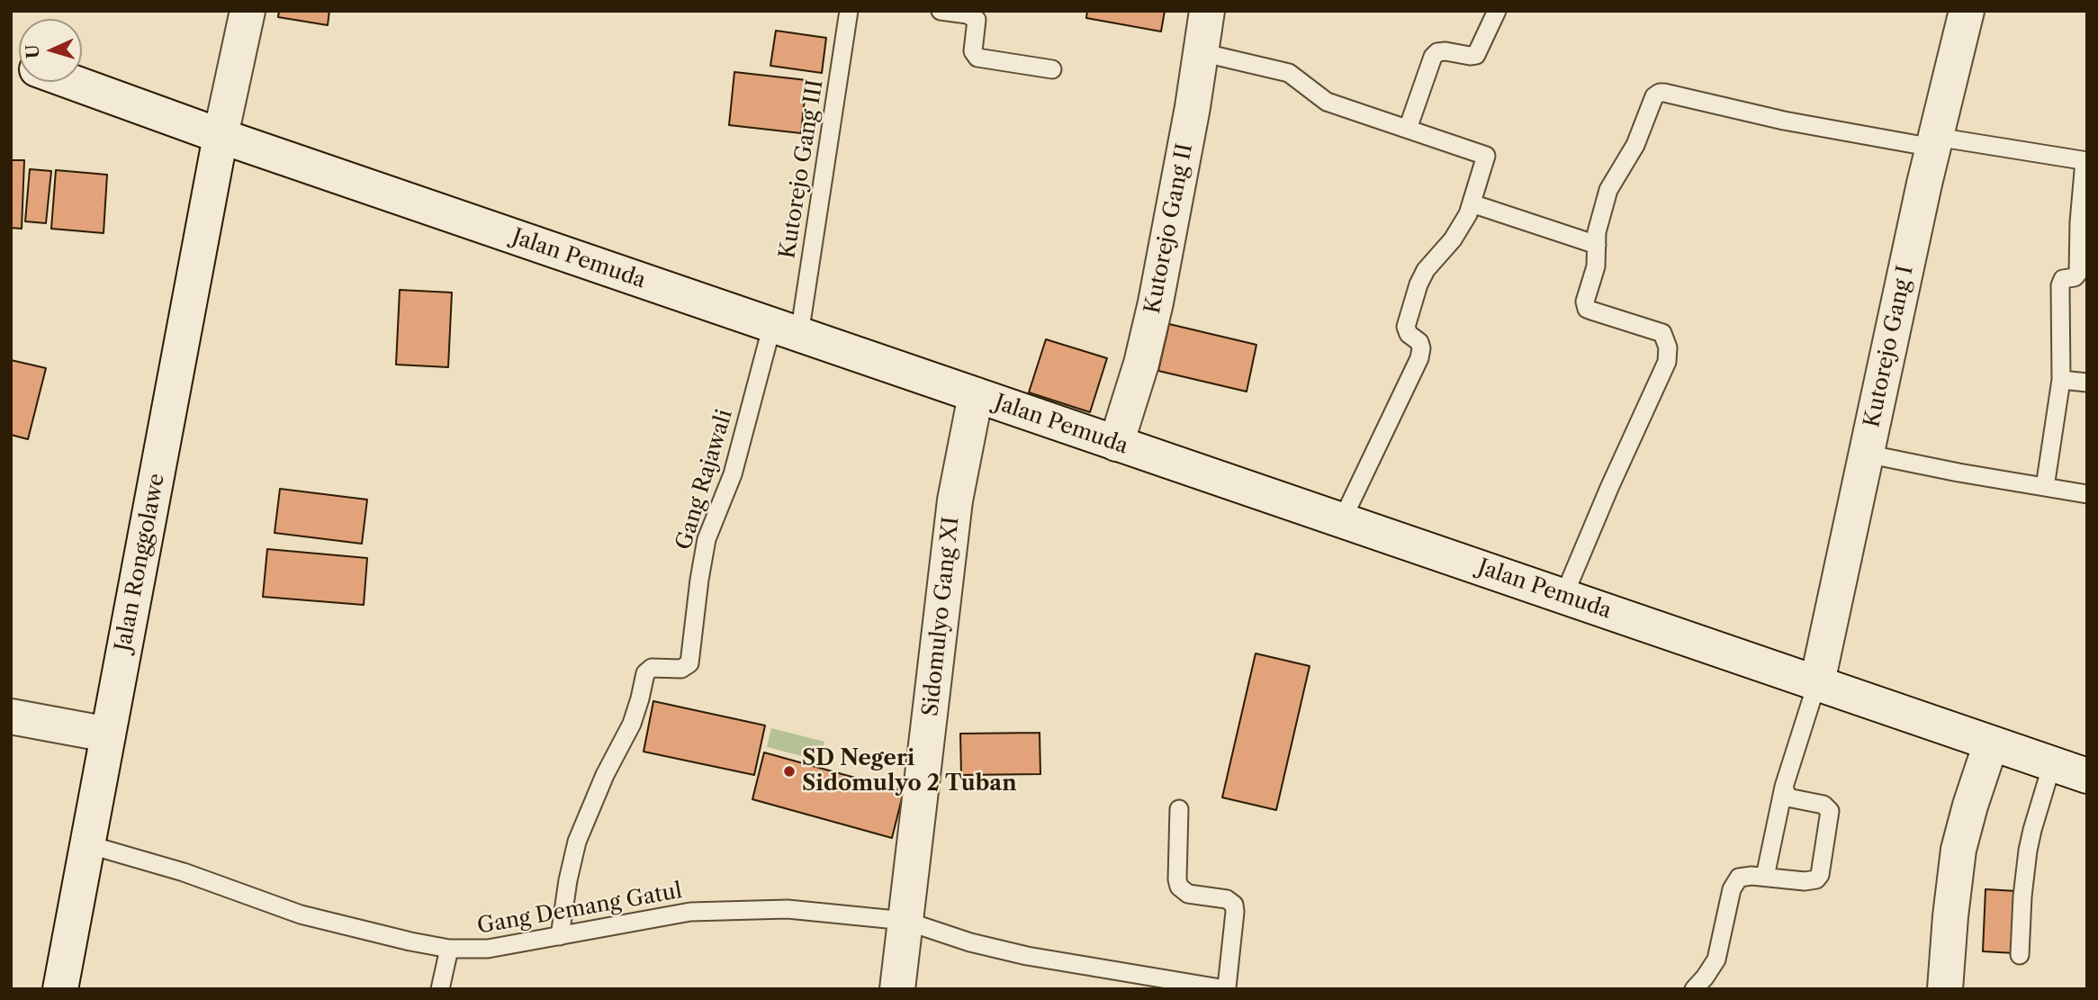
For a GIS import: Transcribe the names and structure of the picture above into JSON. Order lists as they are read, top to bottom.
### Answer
{
  "streets": {
    "main road": [
      "Kutorejo Gang II",
      "Jalan Pemuda",
      "Kutorejo Gang I",
      "Jalan Ronggolawe",
      "Sidomulyo Gang XI"
    ],
    "lane": ["Kutorejo Gang III", "Gang Rajawali", "Gang Demang Gatul"]
  },
  "crossings": [
    ["Kutorejo Gang III", "Jalan Pemuda"],
    ["Kutorejo Gang III", "Gang Rajawali"],
    ["Kutorejo Gang II", "Jalan Pemuda"],
    ["Jalan Pemuda", "Kutorejo Gang I"],
    ["Jalan Pemuda", "Gang Rajawali"],
    ["Jalan Pemuda", "Jalan Ronggolawe"],
    ["Jalan Pemuda", "Sidomulyo Gang XI"],
    ["Gang Rajawali", "Gang Demang Gatul"],
    ["Jalan Ronggolawe", "Gang Demang Gatul"],
    ["Sidomulyo Gang XI", "Gang Demang Gatul"]
  ],
  "places": ["SD Negeri Sidomulyo 2 Tuban"],
  "north": "left"
}
